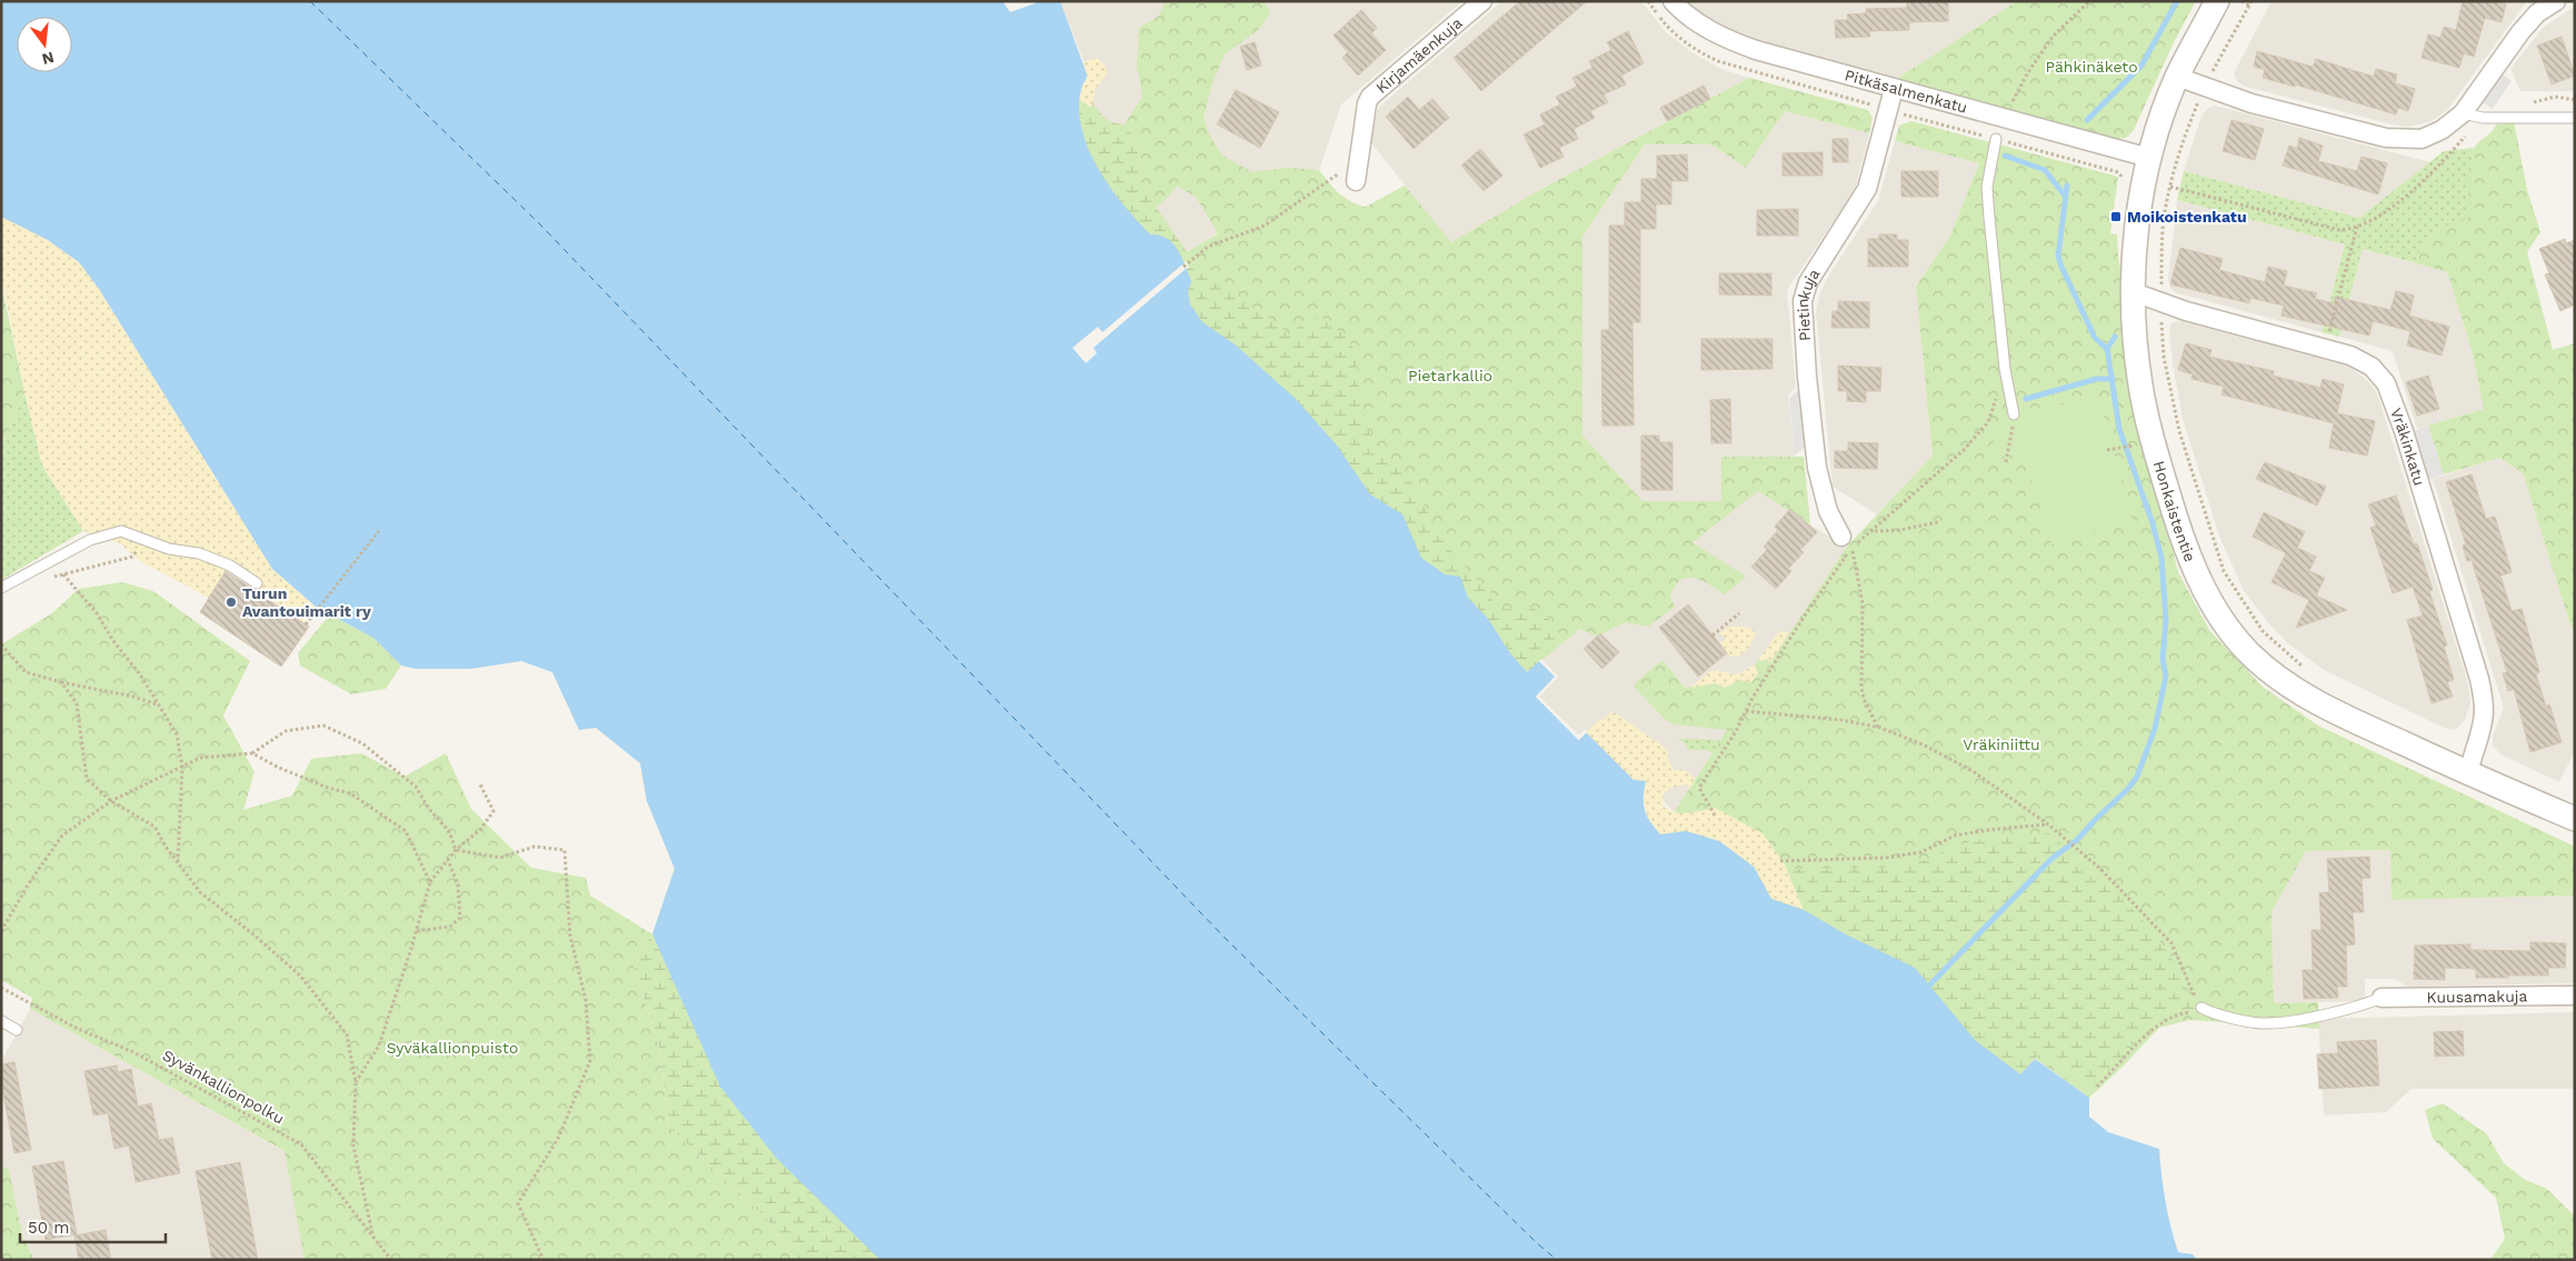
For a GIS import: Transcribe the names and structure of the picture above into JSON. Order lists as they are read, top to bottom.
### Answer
{
  "streets": {
    "street": [
      "Kirjamäenkuja",
      "Pitkäsalmenkatu",
      "Pietinkuja",
      "Vräkinkatu",
      "Honkaistentie",
      "Kuusamakuja"
    ],
    "path": ["Syvänkallionpolku"]
  },
  "crossings": [
    ["Pitkäsalmenkatu", "Pietinkuja"],
    ["Pitkäsalmenkatu", "Honkaistentie"],
    ["Vräkinkatu", "Honkaistentie"]
  ],
  "parks": [
    "Pähkinäketo",
    "Pietarkallio",
    "Vräkiniittu",
    "Syväkallionpuisto"
  ],
  "places": {
    "transit": ["Moikoistenkatu"],
    "other": ["Turun Avantouimarit ry"]
  },
  "scale_bar": "50 m",
  "north": "bottom"
}
